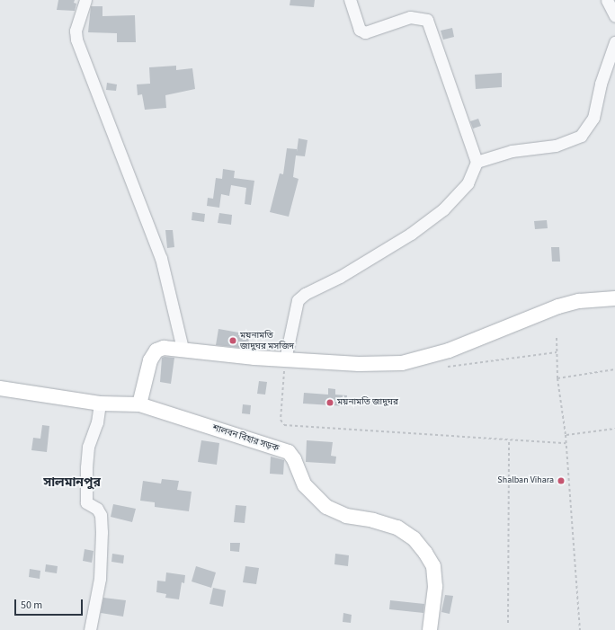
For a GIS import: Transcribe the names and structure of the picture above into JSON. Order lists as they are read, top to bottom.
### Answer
{
  "streets": {
    "main road": ["শালবন বিহার সড়ক"]
  },
  "districts": ["সালমানপুর"],
  "places": ["ময়নামতি জাদুঘর মসজিদ", "ময়নামতি জাদুঘর", "Shalban Vihara"],
  "scale_bar": "50 m"
}
